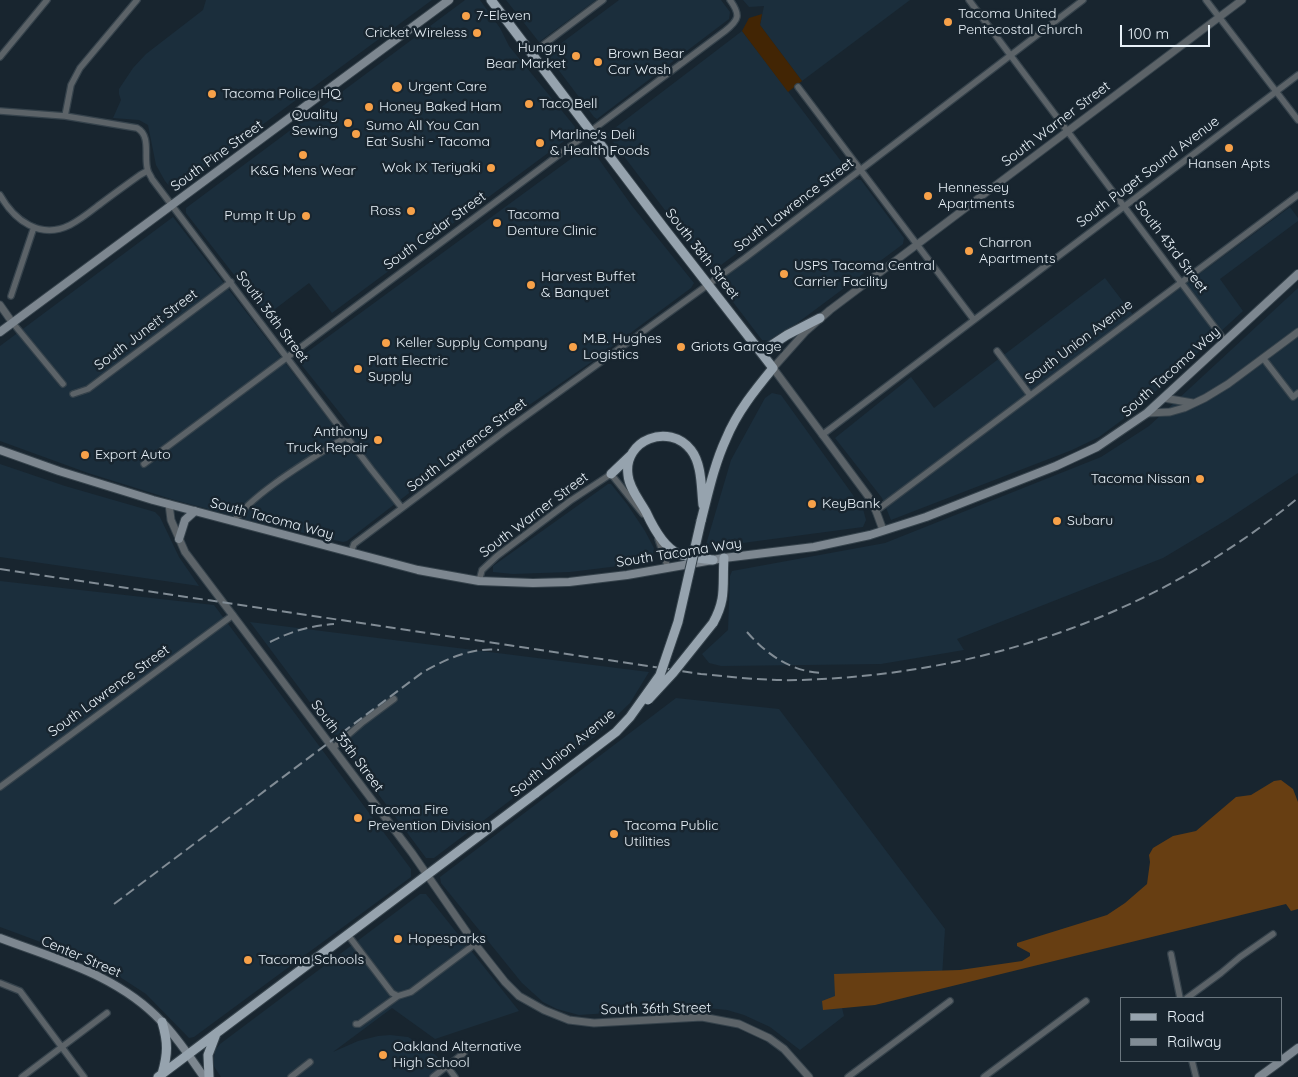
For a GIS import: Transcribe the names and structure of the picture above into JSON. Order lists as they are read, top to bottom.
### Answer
{
  "streets": {
    "main road": [
      "South Pine Street",
      "South 38th Street",
      "South Union Avenue",
      "South Tacoma Way",
      "Center Street"
    ],
    "street": [
      "South Warner Street",
      "South Puget Sound Avenue",
      "South Lawrence Street",
      "South Cedar Street",
      "South 43rd Street",
      "South 36th Street",
      "South Junett Street",
      "South 35th Street"
    ]
  },
  "crossings": [
    ["South Warner Street", "South 43rd Street"],
    ["South Warner Street", "South 38th Street"],
    ["South Warner Street", "South Union Avenue"],
    ["South Warner Street", "South Tacoma Way"],
    ["South Pine Street", "South 36th Street"],
    ["South Puget Sound Avenue", "South 43rd Street"],
    ["South Puget Sound Avenue", "South 38th Street"],
    ["South Lawrence Street", "South 43rd Street"],
    ["South Lawrence Street", "South 38th Street"],
    ["South Lawrence Street", "South 36th Street"],
    ["South Lawrence Street", "South Tacoma Way"],
    ["South Lawrence Street", "South 35th Street"],
    ["South Cedar Street", "South 38th Street"],
    ["South Cedar Street", "South 36th Street"],
    ["South 43rd Street", "South Union Avenue"],
    ["South 43rd Street", "South Tacoma Way"],
    ["South 38th Street", "South Union Avenue"],
    ["South 38th Street", "South Tacoma Way"],
    ["South 36th Street", "South Junett Street"],
    ["South 36th Street", "South 35th Street"],
    ["South Union Avenue", "South 35th Street"],
    ["South Union Avenue", "Center Street"],
    ["South Tacoma Way", "South 35th Street"]
  ],
  "places": [
    "7-Eleven",
    "Tacoma United Pentecostal Church",
    "Cricket Wireless",
    "Hungry Bear Market",
    "Brown Bear Car Wash",
    "Urgent Care",
    "Tacoma Police HQ",
    "Taco Bell",
    "Honey Baked Ham",
    "Quality Sewing",
    "Sumo All You Can Eat Sushi - Tacoma",
    "Marline's Deli & Health Foods",
    "Hansen Apts",
    "K&G Mens Wear",
    "Wok IX Teriyaki",
    "Hennessey Apartments",
    "Ross",
    "Pump It Up",
    "Tacoma Denture Clinic",
    "Charron Apartments",
    "USPS Tacoma Central Carrier Facility",
    "Harvest Buffet & Banquet",
    "Keller Supply Company",
    "M.B. Hughes Logistics",
    "Griots Garage",
    "Platt Electric Supply",
    "Anthony Truck Repair",
    "Export Auto",
    "Tacoma Nissan",
    "KeyBank",
    "Subaru",
    "Tacoma Fire Prevention Division",
    "Tacoma Public Utilities",
    "Hopesparks",
    "Tacoma Schools",
    "Oakland Alternative High School"
  ],
  "legend": ["Road", "Railway"],
  "scale_bar": "100 m"
}
